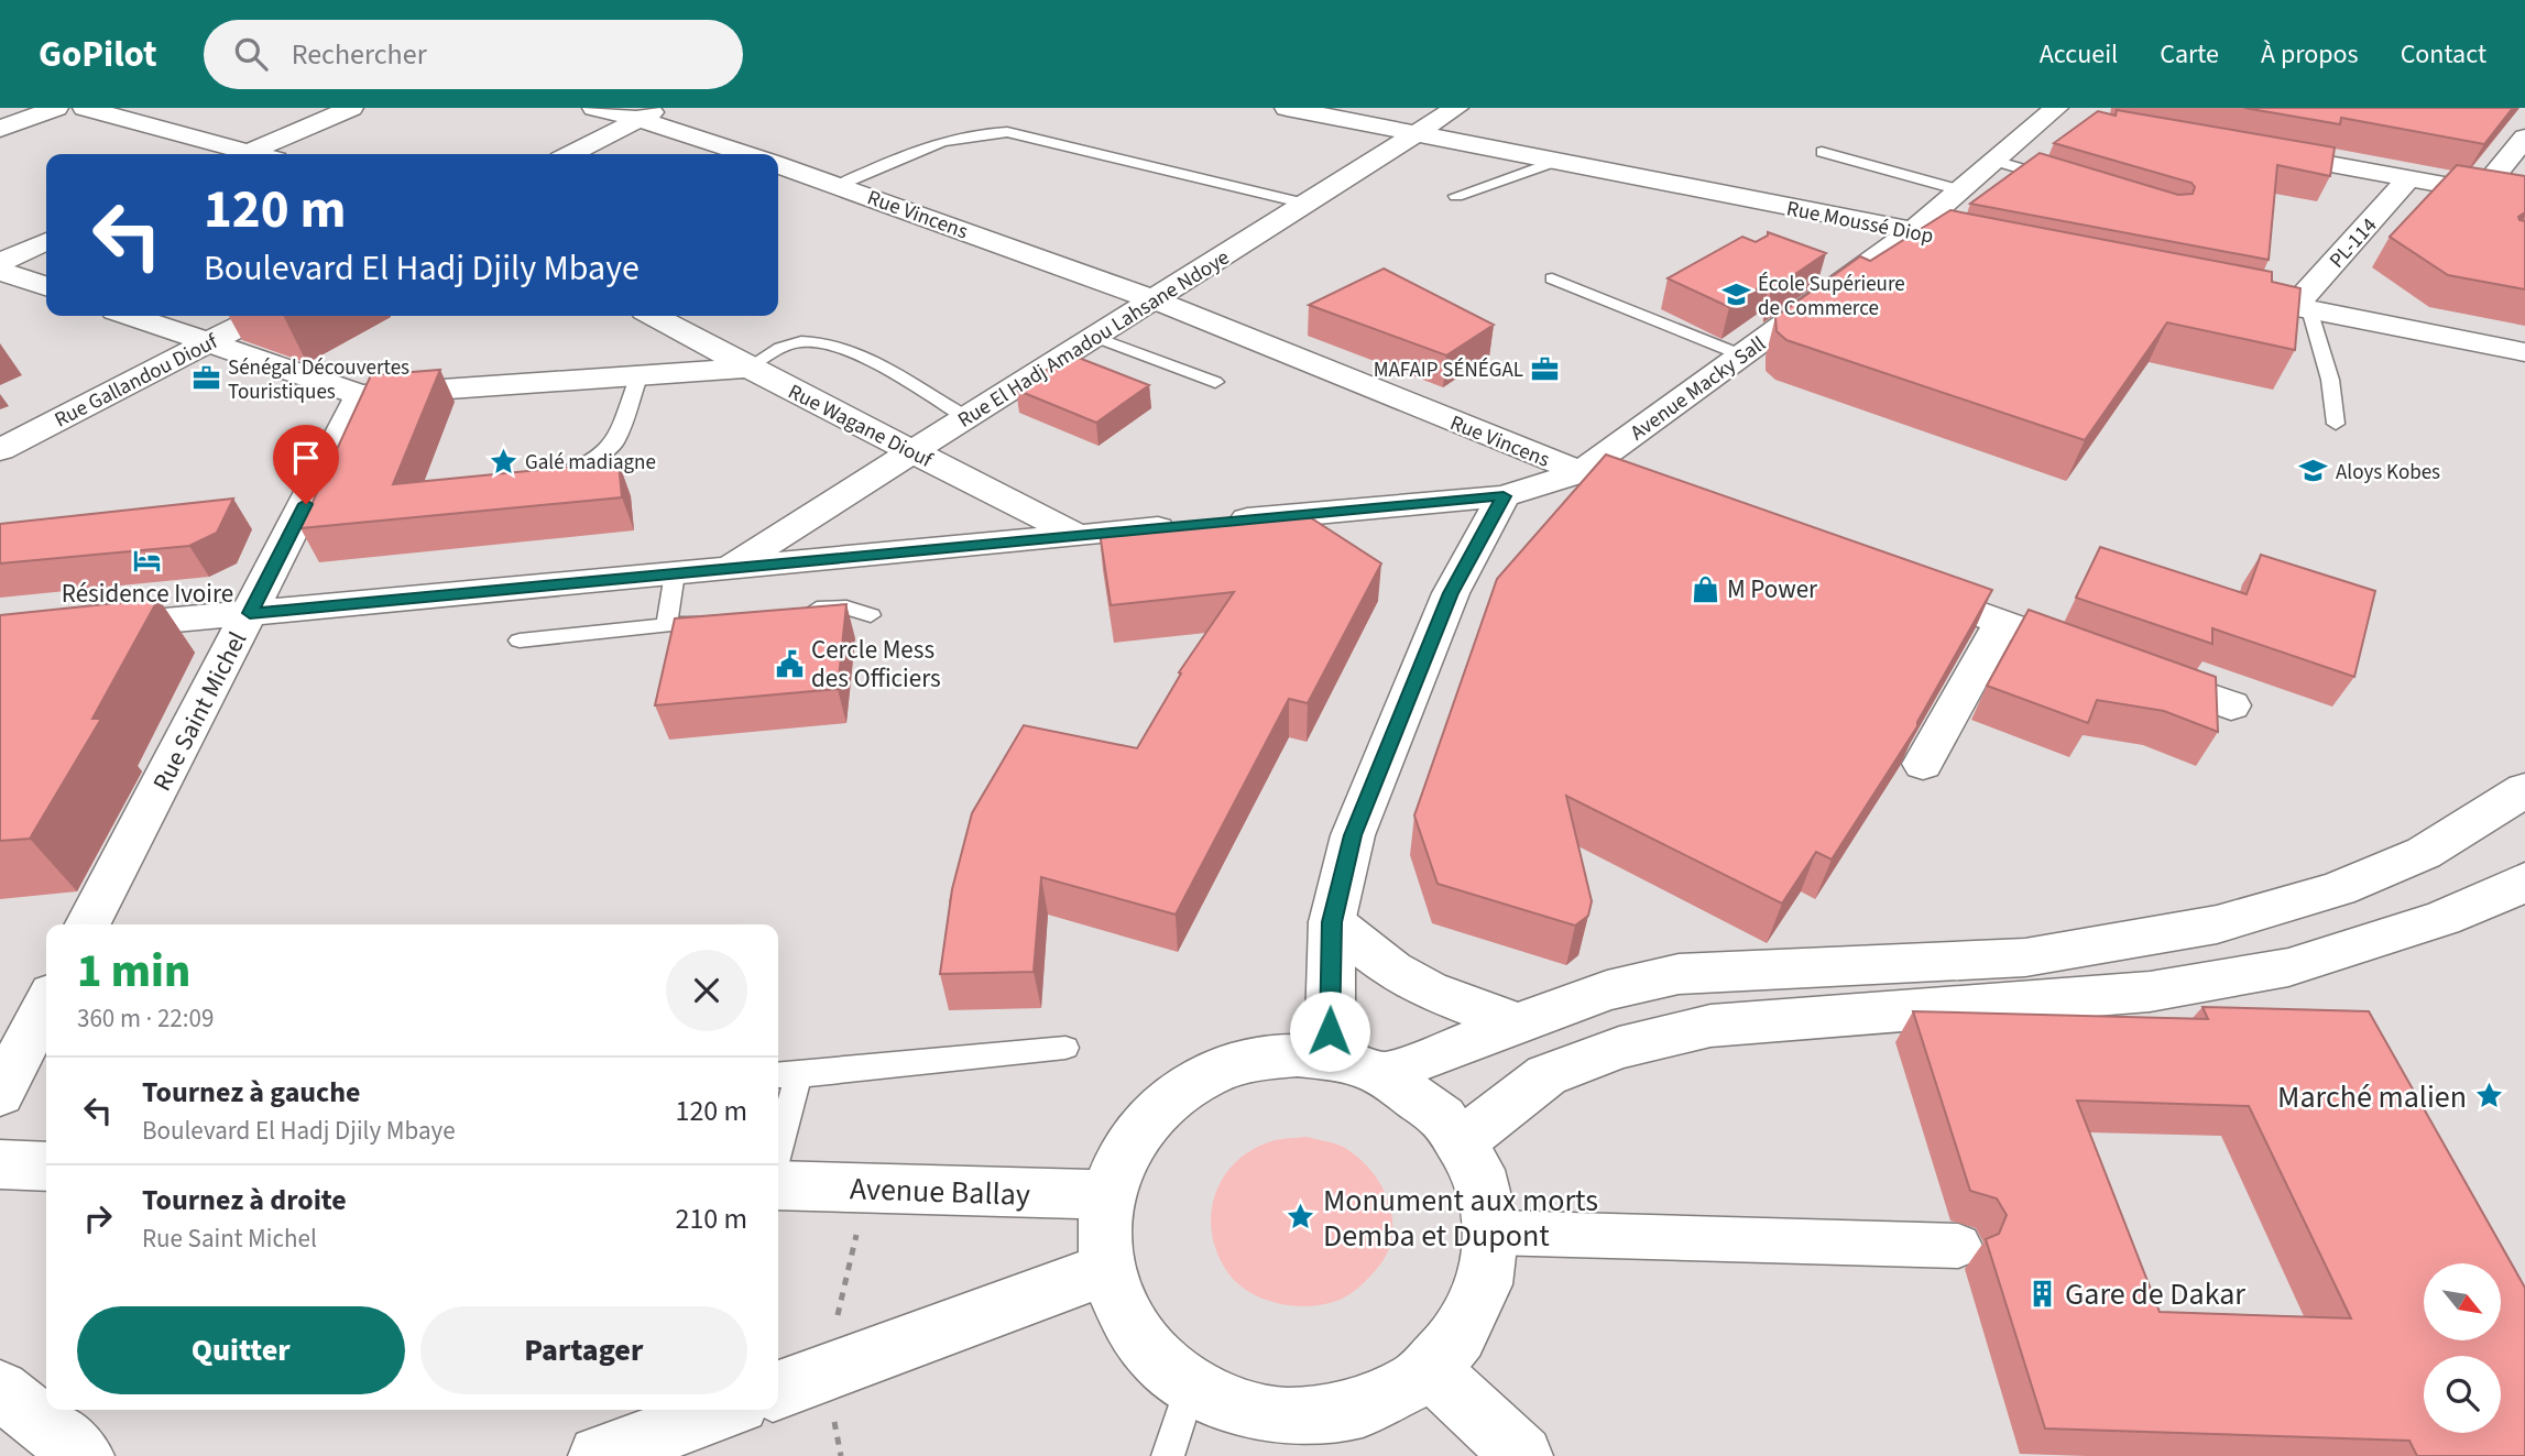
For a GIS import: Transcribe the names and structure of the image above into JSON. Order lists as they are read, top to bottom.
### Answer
{
  "streets": {
    "street": [
      "Rue Vincens",
      "Rue Moussé Diop",
      "PL-114",
      "Rue El Hadj Amadou Lahsane Ndoye",
      "Rue Gallandou Diouf",
      "Avenue Macky Sall",
      "Rue Wagane Diouf",
      "Rue Saint Michel",
      "Avenue Ballay"
    ]
  },
  "crossings": [
    ["Rue Vincens", "Rue El Hadj Amadou Lahsane Ndoye"],
    ["Rue Vincens", "Avenue Macky Sall"],
    ["Rue Moussé Diop", "Rue El Hadj Amadou Lahsane Ndoye"],
    ["Rue Moussé Diop", "Avenue Macky Sall"],
    ["Rue El Hadj Amadou Lahsane Ndoye", "Avenue Macky Sall"],
    ["Rue El Hadj Amadou Lahsane Ndoye", "Rue Wagane Diouf"],
    ["Avenue Macky Sall", "Rue Wagane Diouf"],
    ["Avenue Macky Sall", "Rue Saint Michel"]
  ],
  "places": {
    "school or university": ["École Supérieure de Commerce", "Aloys Kobes"],
    "office": ["MAFAIP SÉNÉGAL", "Sénégal Découvertes Touristiques"],
    "place": ["Galé madiagne", "Marché malien", "Monument aux morts Demba et Dupont"],
    "hotel": ["Résidence Ivoire"],
    "shop": ["M Power"],
    "public building": ["Cercle Mess des Officiers"],
    "building": ["Gare de Dakar"]
  },
  "north": "bottom right",
  "page": {
    "header": "GoPilot",
    "search": "Rechercher",
    "nav": [
      "Accueil",
      "Carte",
      "À propos",
      "Contact"
    ],
    "turn": ["120 m", "Boulevard El Hadj Djily Mbaye"],
    "heading": ["1 min", "360 m · 22:09"],
    "list": [
      {
        "name": "Tournez à gauche",
        "note": "Boulevard El Hadj Djily Mbaye",
        "value": "120 m"
      },
      {
        "name": "Tournez à droite",
        "note": "Rue Saint Michel",
        "value": "210 m"
      }
    ],
    "buttons": ["Quitter", "Partager"]
  }
}
